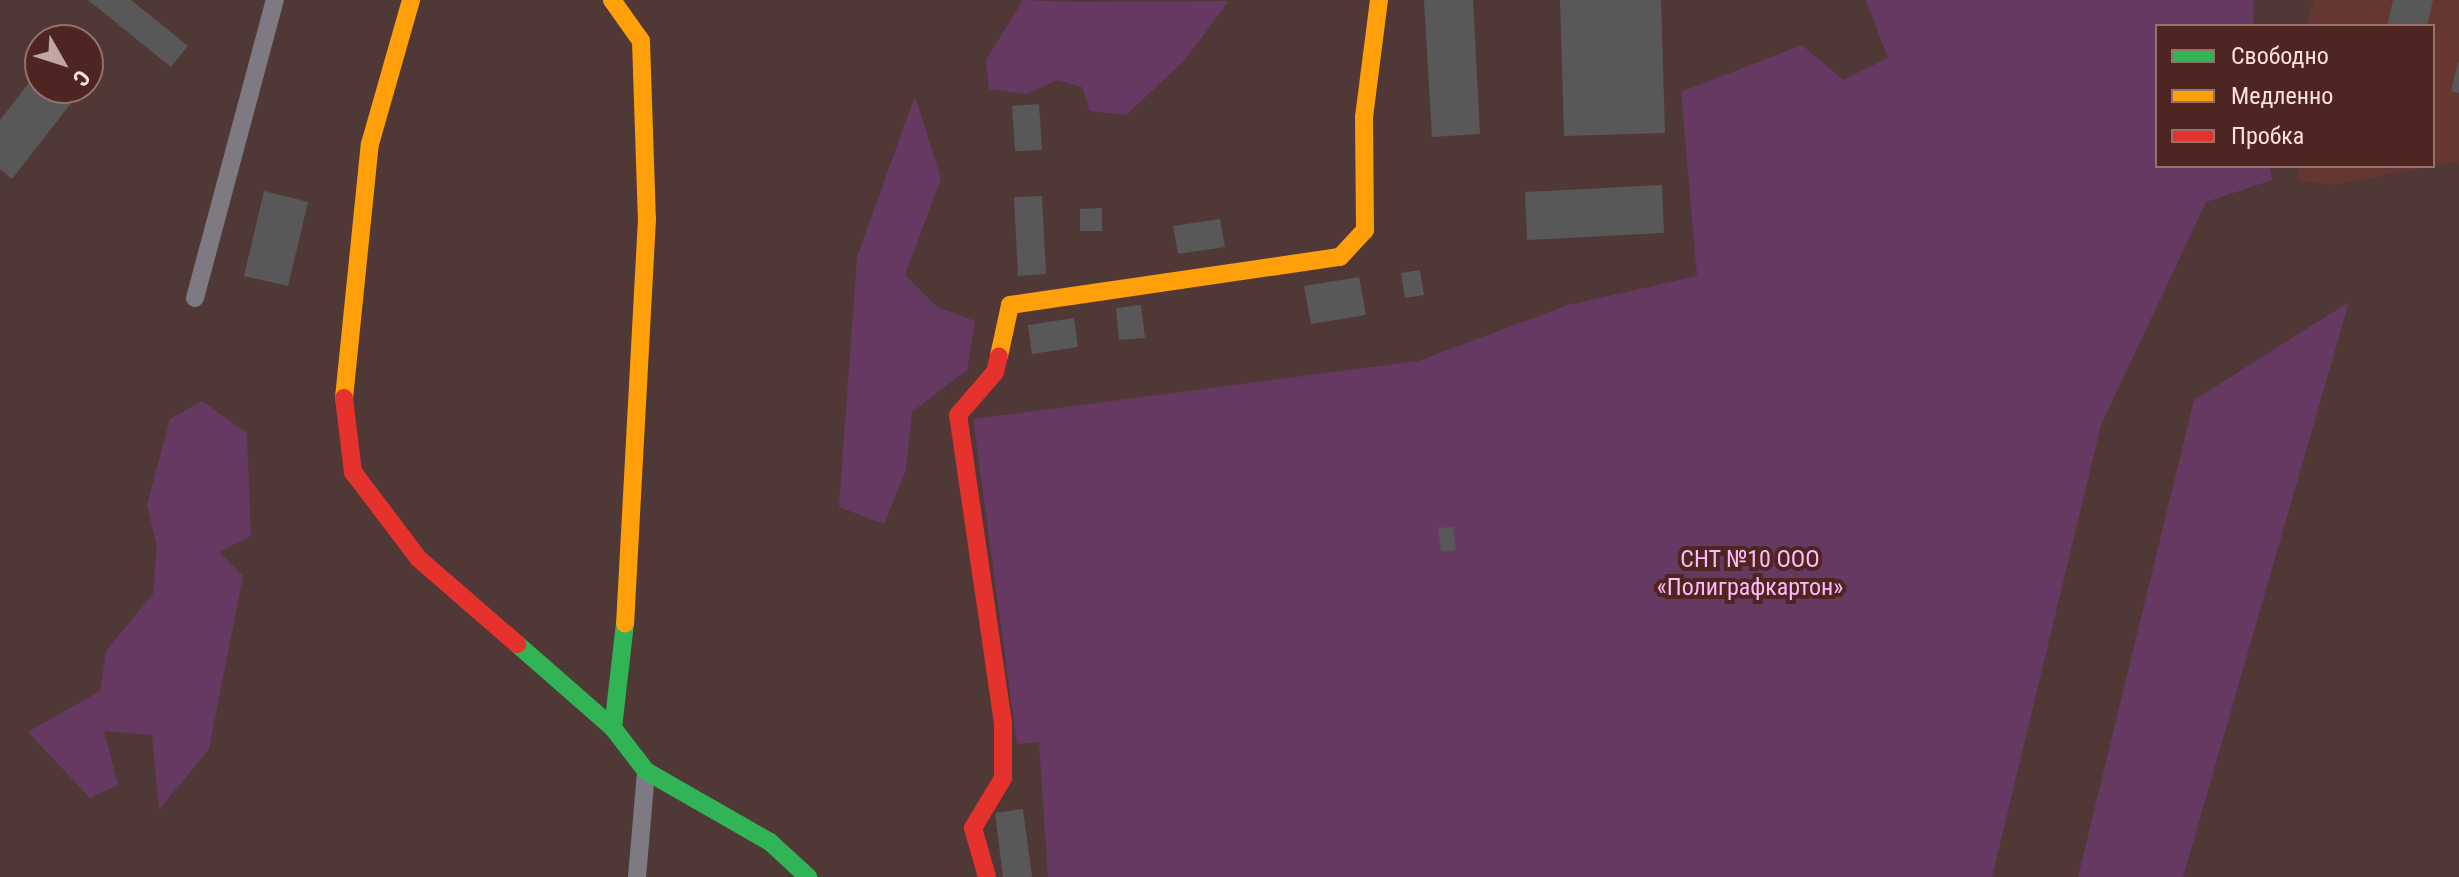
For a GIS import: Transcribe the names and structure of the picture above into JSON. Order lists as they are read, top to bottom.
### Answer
{
  "parks": ["СНТ №10 ООО «Полиграфкартон»"],
  "legend": ["Свободно", "Медленно", "Пробка"],
  "north": "bottom right"
}
